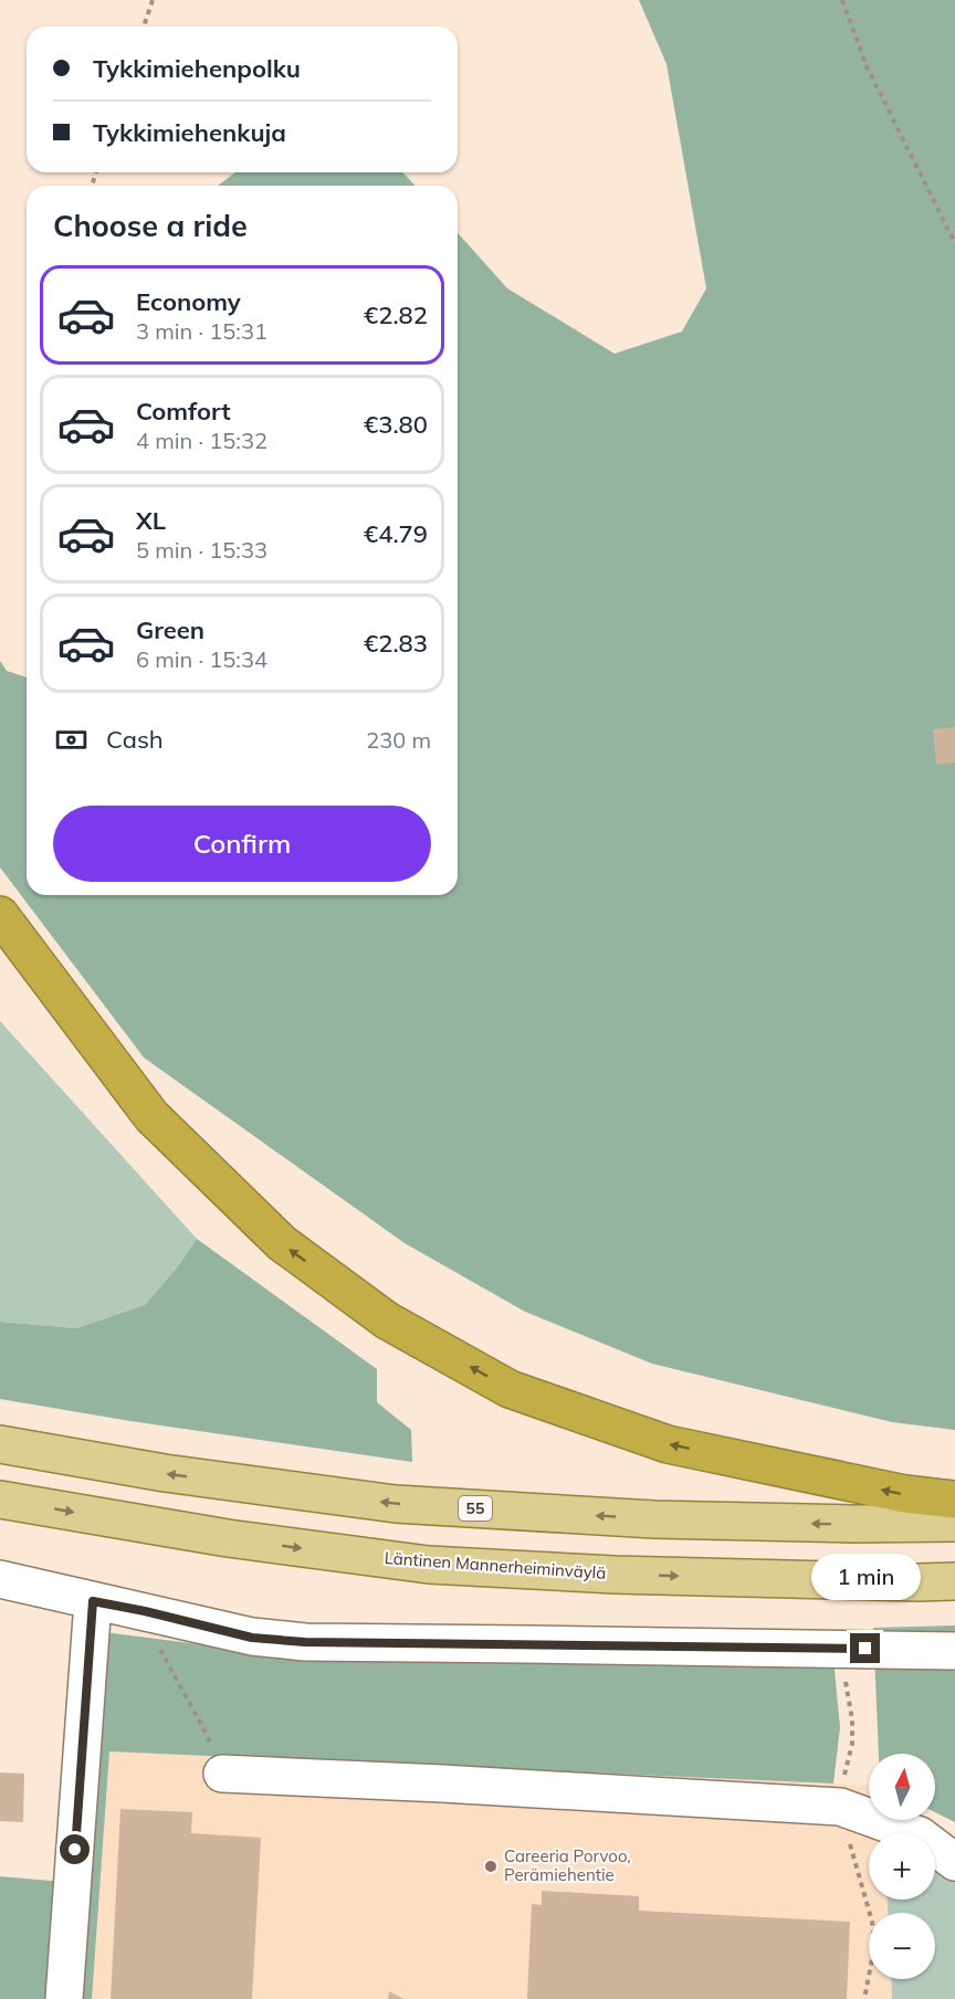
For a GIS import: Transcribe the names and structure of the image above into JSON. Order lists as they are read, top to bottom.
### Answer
{
  "streets": {
    "main road": ["55", "Läntinen Mannerheiminväylä"]
  },
  "places": ["Careeria Porvoo, Perämiehentie"],
  "north": "top",
  "page": {
    "banner": ["Tykkimiehenpolku", "Tykkimiehenkuja"],
    "heading": "Choose a ride",
    "list": [
      {
        "name": "Economy",
        "note": "3 min · 15:31",
        "value": "€2.82"
      },
      {
        "name": "Comfort",
        "note": "4 min · 15:32",
        "value": "€3.80"
      },
      {
        "name": "XL",
        "note": "5 min · 15:33",
        "value": "€4.79"
      },
      {
        "name": "Green",
        "note": "6 min · 15:34",
        "value": "€2.83"
      }
    ],
    "pay": ["Cash", "230 m"],
    "buttons": "Confirm",
    "bubble": "1 min",
    "map_buttons": ["+", "−"]
  }
}
